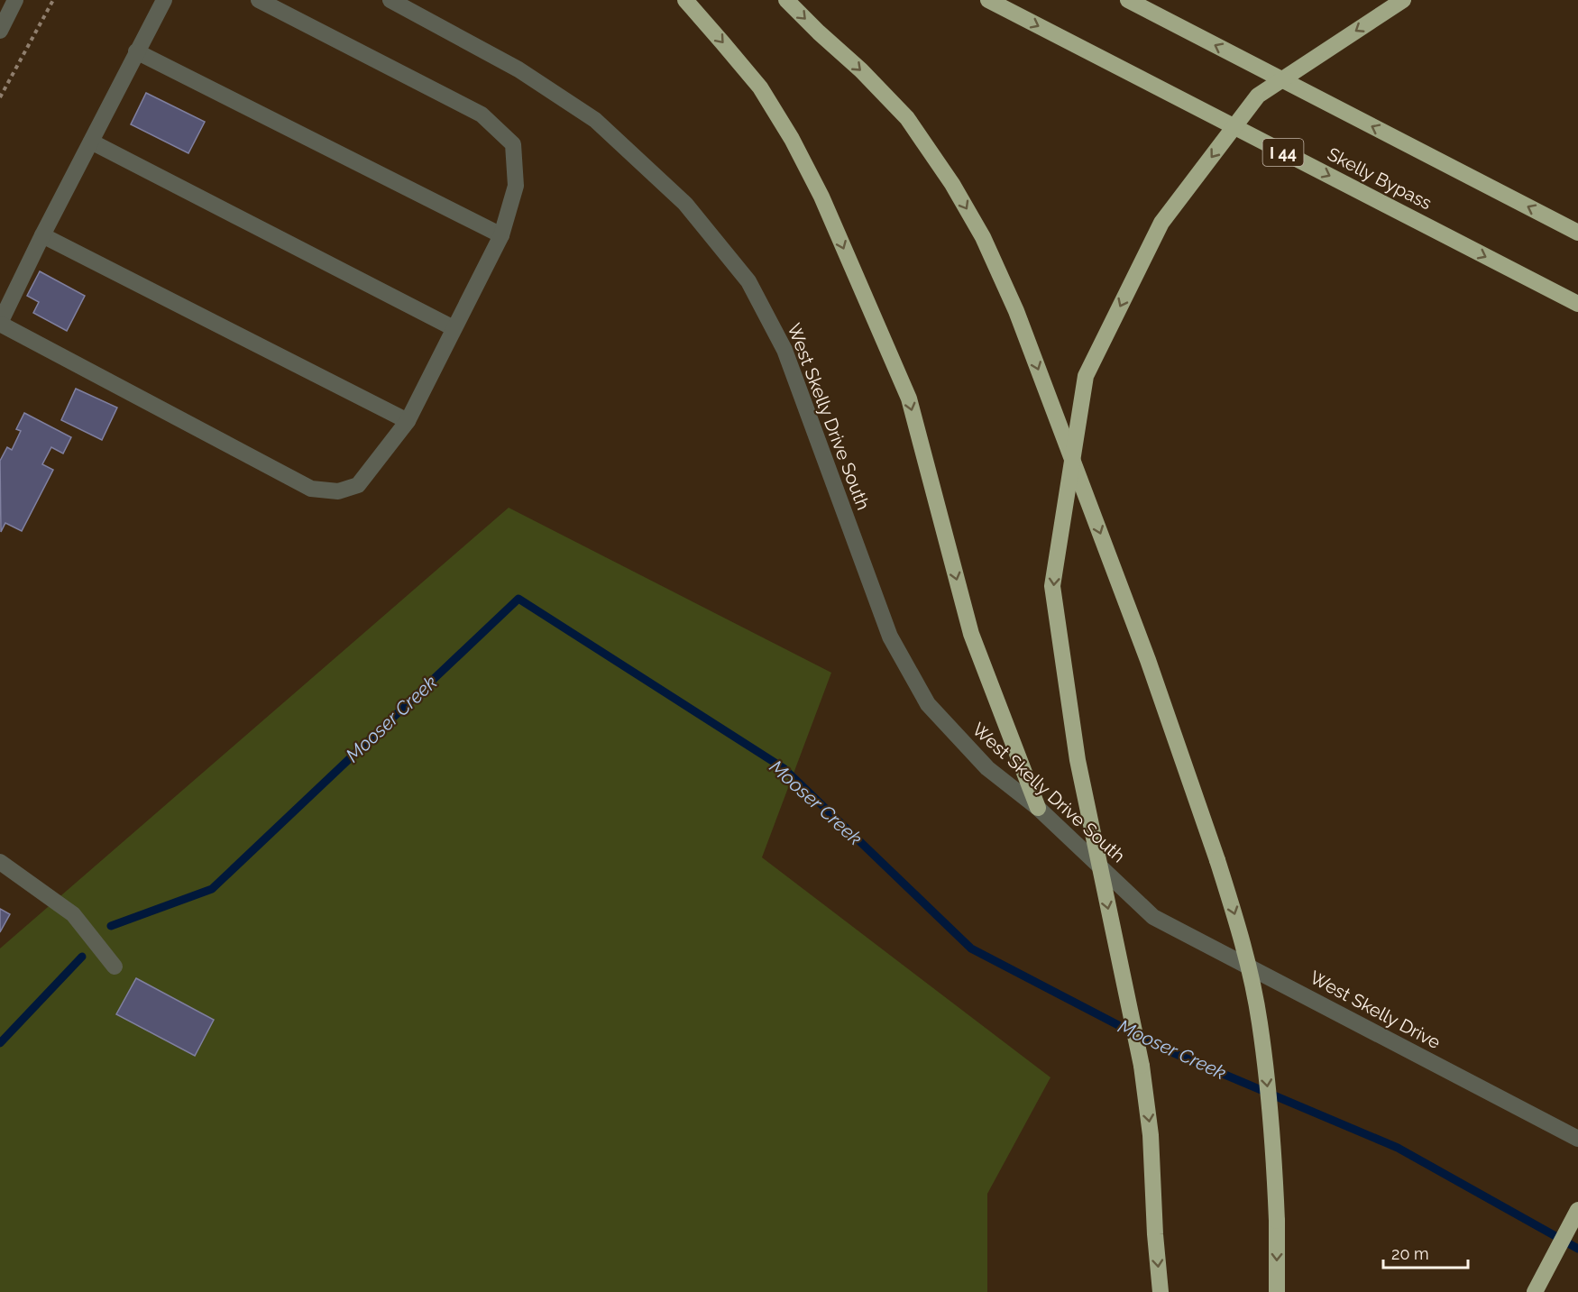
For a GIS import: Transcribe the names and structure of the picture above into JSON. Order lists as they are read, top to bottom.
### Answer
{
  "streets": {
    "highway": ["I 44", "Skelly Bypass"],
    "street": ["West Skelly Drive South", "West Skelly Drive"]
  },
  "crossings": [
    ["West Skelly Drive South", "West Skelly Drive"]
  ],
  "water": ["Mooser Creek"],
  "scale_bar": "20 m"
}
